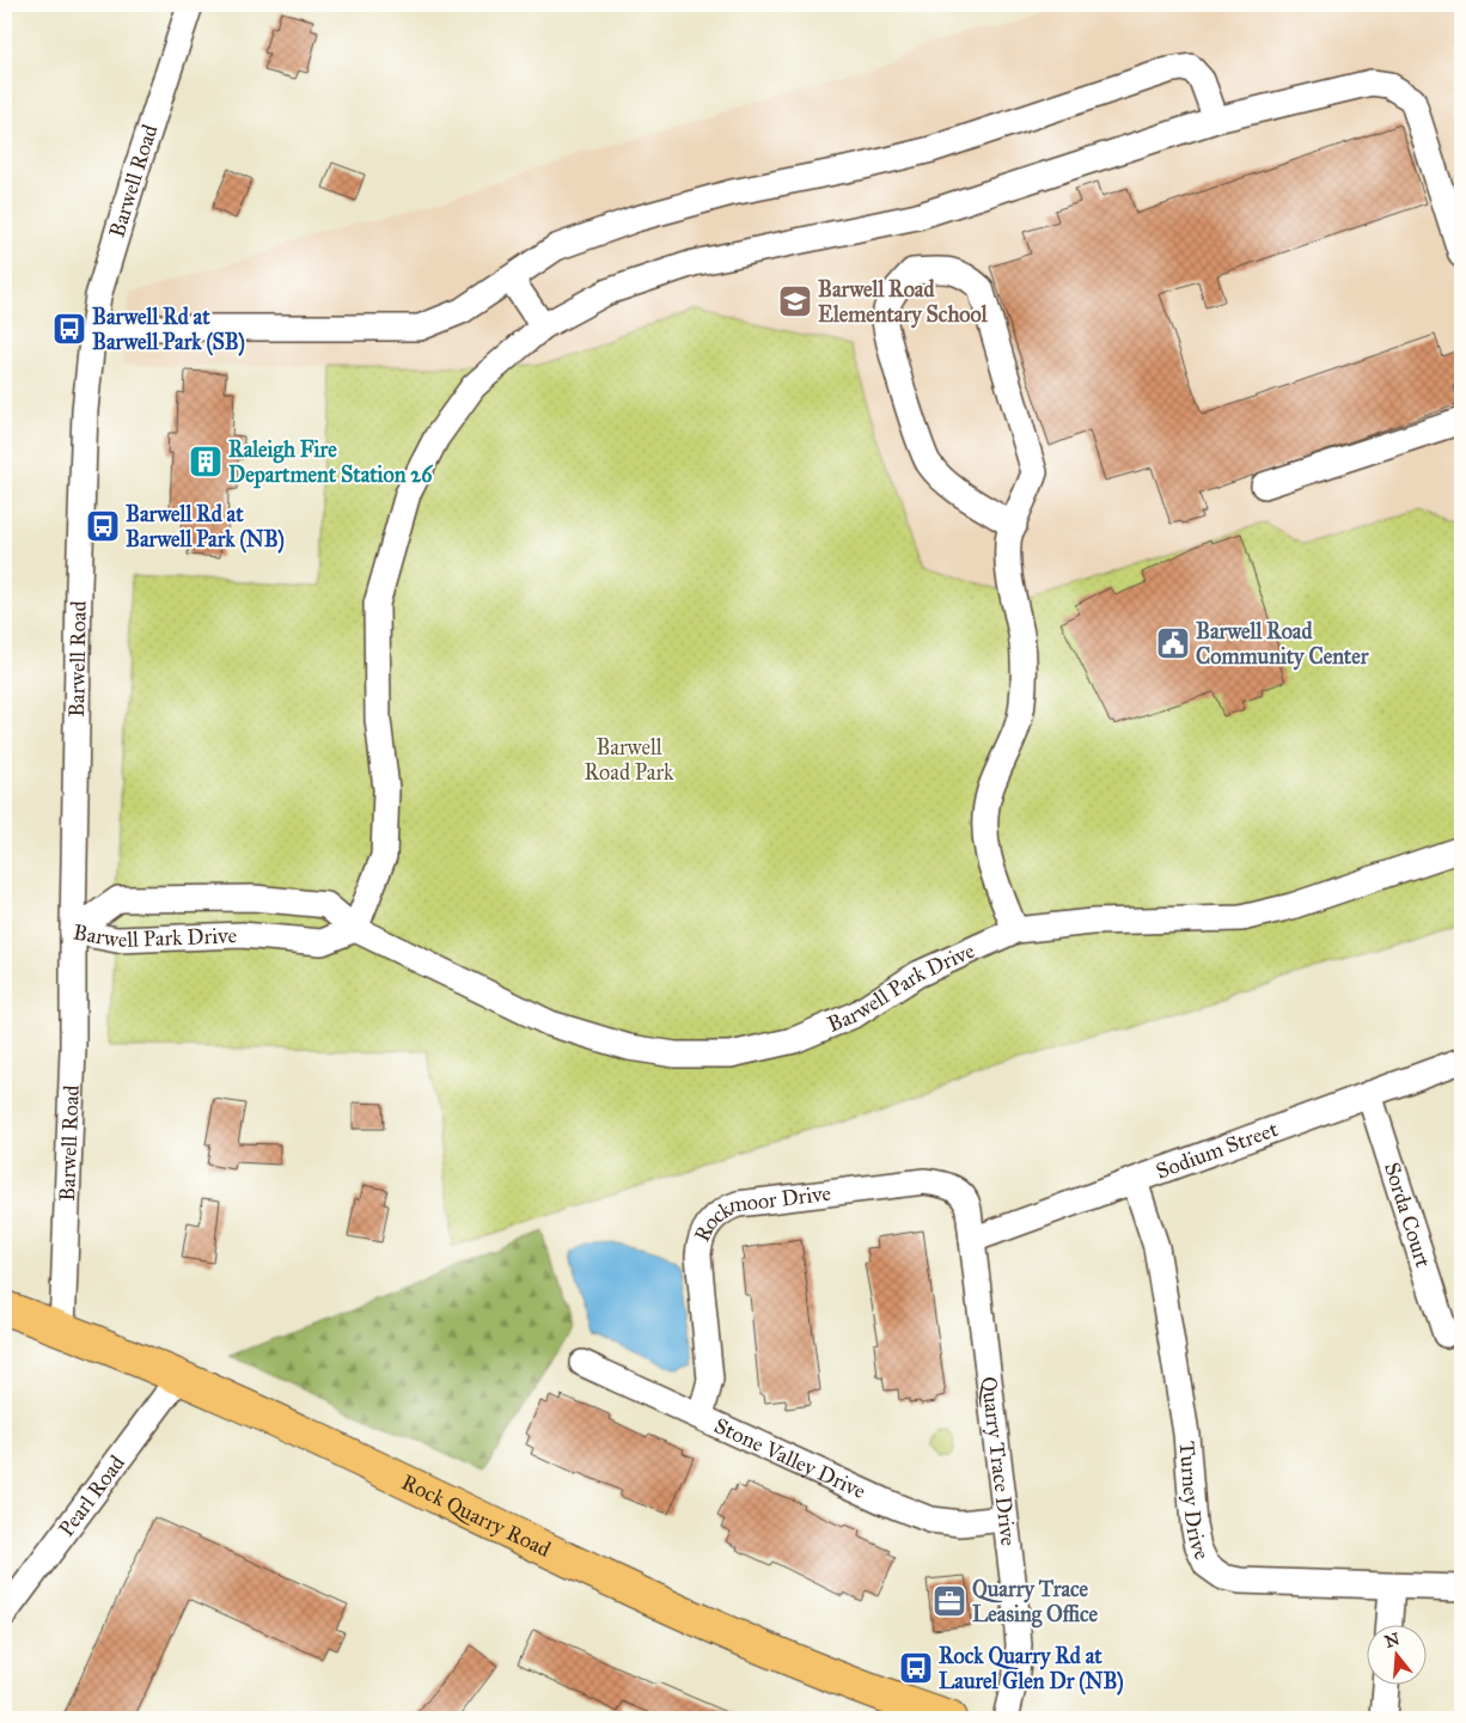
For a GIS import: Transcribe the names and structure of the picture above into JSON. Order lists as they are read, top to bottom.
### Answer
{
  "streets": {
    "main road": ["Rock Quarry Road"],
    "street": [
      "Barwell Road",
      "Barwell Park Drive",
      "Sodium Street",
      "Sorda Court",
      "Rockmoor Drive",
      "Stone Valley Drive",
      "Quarry Trace Drive",
      "Pearl Road",
      "Turney Drive"
    ]
  },
  "crossings": [
    ["Barwell Road", "Barwell Park Drive"],
    ["Barwell Road", "Rock Quarry Road"],
    ["Sodium Street", "Sorda Court"],
    ["Sodium Street", "Quarry Trace Drive"],
    ["Sodium Street", "Turney Drive"],
    ["Rockmoor Drive", "Stone Valley Drive"],
    ["Rockmoor Drive", "Quarry Trace Drive"],
    ["Stone Valley Drive", "Quarry Trace Drive"],
    ["Pearl Road", "Rock Quarry Road"]
  ],
  "parks": ["Barwell Road Park"],
  "places": {
    "school or university": ["Barwell Road Elementary School"],
    "bus stop": ["Barwell Rd at Barwell Park (SB)", "Barwell Rd at Barwell Park (NB)", "Rock Quarry Rd at Laurel Glen Dr (NB)"],
    "building": ["Raleigh Fire Department Station 26"],
    "public building": ["Barwell Road Community Center"],
    "office": ["Quarry Trace Leasing Office"]
  },
  "north": "top"
}
